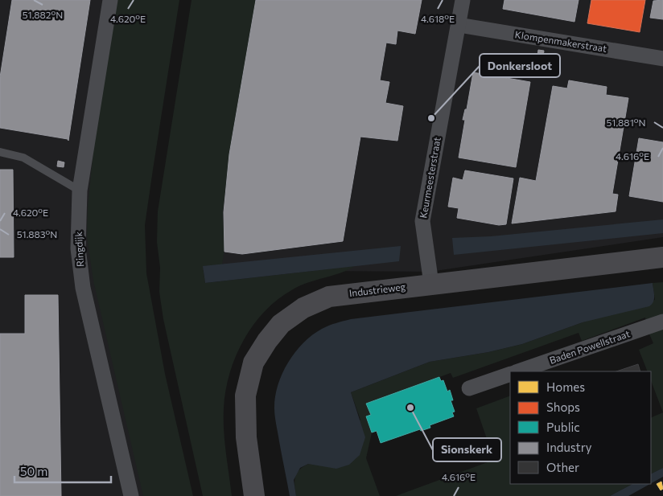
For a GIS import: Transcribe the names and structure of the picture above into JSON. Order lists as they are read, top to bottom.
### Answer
{
  "streets": {
    "street": [
      "Klompenmakerstraat",
      "Keurmeesterstraat",
      "Ringdijk",
      "Industrieweg",
      "Baden Powellstraat"
    ]
  },
  "crossings": [
    ["Klompenmakerstraat", "Keurmeesterstraat"],
    ["Keurmeesterstraat", "Industrieweg"]
  ],
  "places": ["Donkersloot", "Sionskerk"],
  "legend": [
    "Homes",
    "Shops",
    "Public",
    "Industry",
    "Other"
  ],
  "scale_bar": "50 m",
  "coordinates": [
    "51.882°N",
    "4.618°E",
    "4.620°E",
    "51.881°N",
    "4.616°E",
    "51.883°N"
  ]
}
